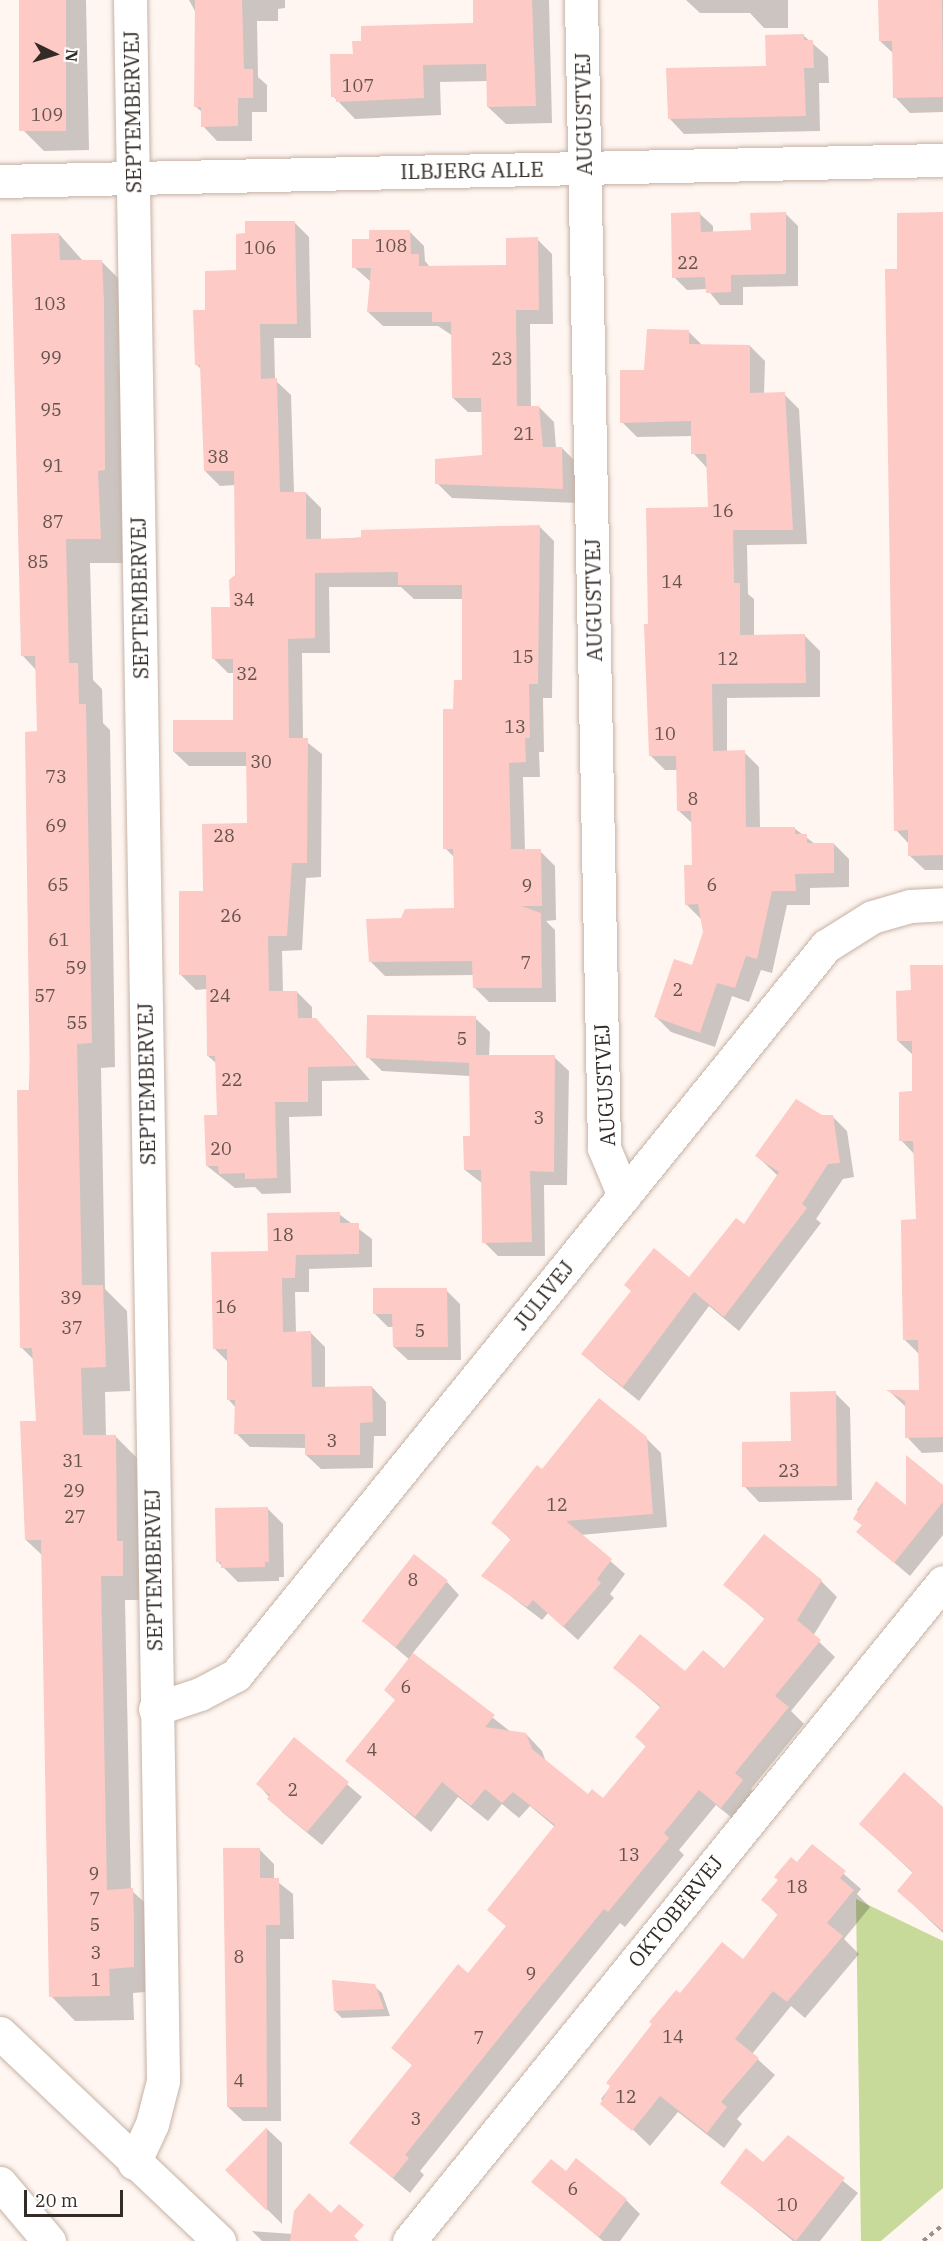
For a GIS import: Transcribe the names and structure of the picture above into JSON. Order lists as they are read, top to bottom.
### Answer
{
  "streets": {
    "street": [
      "SEPTEMBERVEJ",
      "AUGUSTVEJ",
      "ILBJERG ALLE",
      "JULIVEJ",
      "OKTOBERVEJ"
    ]
  },
  "crossings": [
    ["SEPTEMBERVEJ", "ILBJERG ALLE"],
    ["SEPTEMBERVEJ", "JULIVEJ"],
    ["AUGUSTVEJ", "ILBJERG ALLE"],
    ["AUGUSTVEJ", "JULIVEJ"]
  ],
  "house_numbers": [
    "107",
    "109",
    "108",
    "106",
    "22",
    "103",
    "99",
    "23",
    "95",
    "21",
    "38",
    "91",
    "16",
    "87",
    "85",
    "14",
    "34",
    "15",
    "12",
    "32",
    "13",
    "10",
    "30",
    "73",
    "8",
    "69",
    "28",
    "65",
    "6",
    "9",
    "26",
    "61",
    "7",
    "59",
    "2",
    "57",
    "24",
    "55",
    "5",
    "22",
    "3",
    "20",
    "18",
    "39",
    "16",
    "37",
    "5",
    "3",
    "31",
    "23",
    "29",
    "12",
    "27",
    "8",
    "6",
    "4",
    "2",
    "13",
    "9",
    "18",
    "7",
    "5",
    "3",
    "8",
    "9",
    "1",
    "14",
    "7",
    "4",
    "12",
    "3",
    "6",
    "10"
  ],
  "scale_bar": "20 m",
  "north": "right"
}
